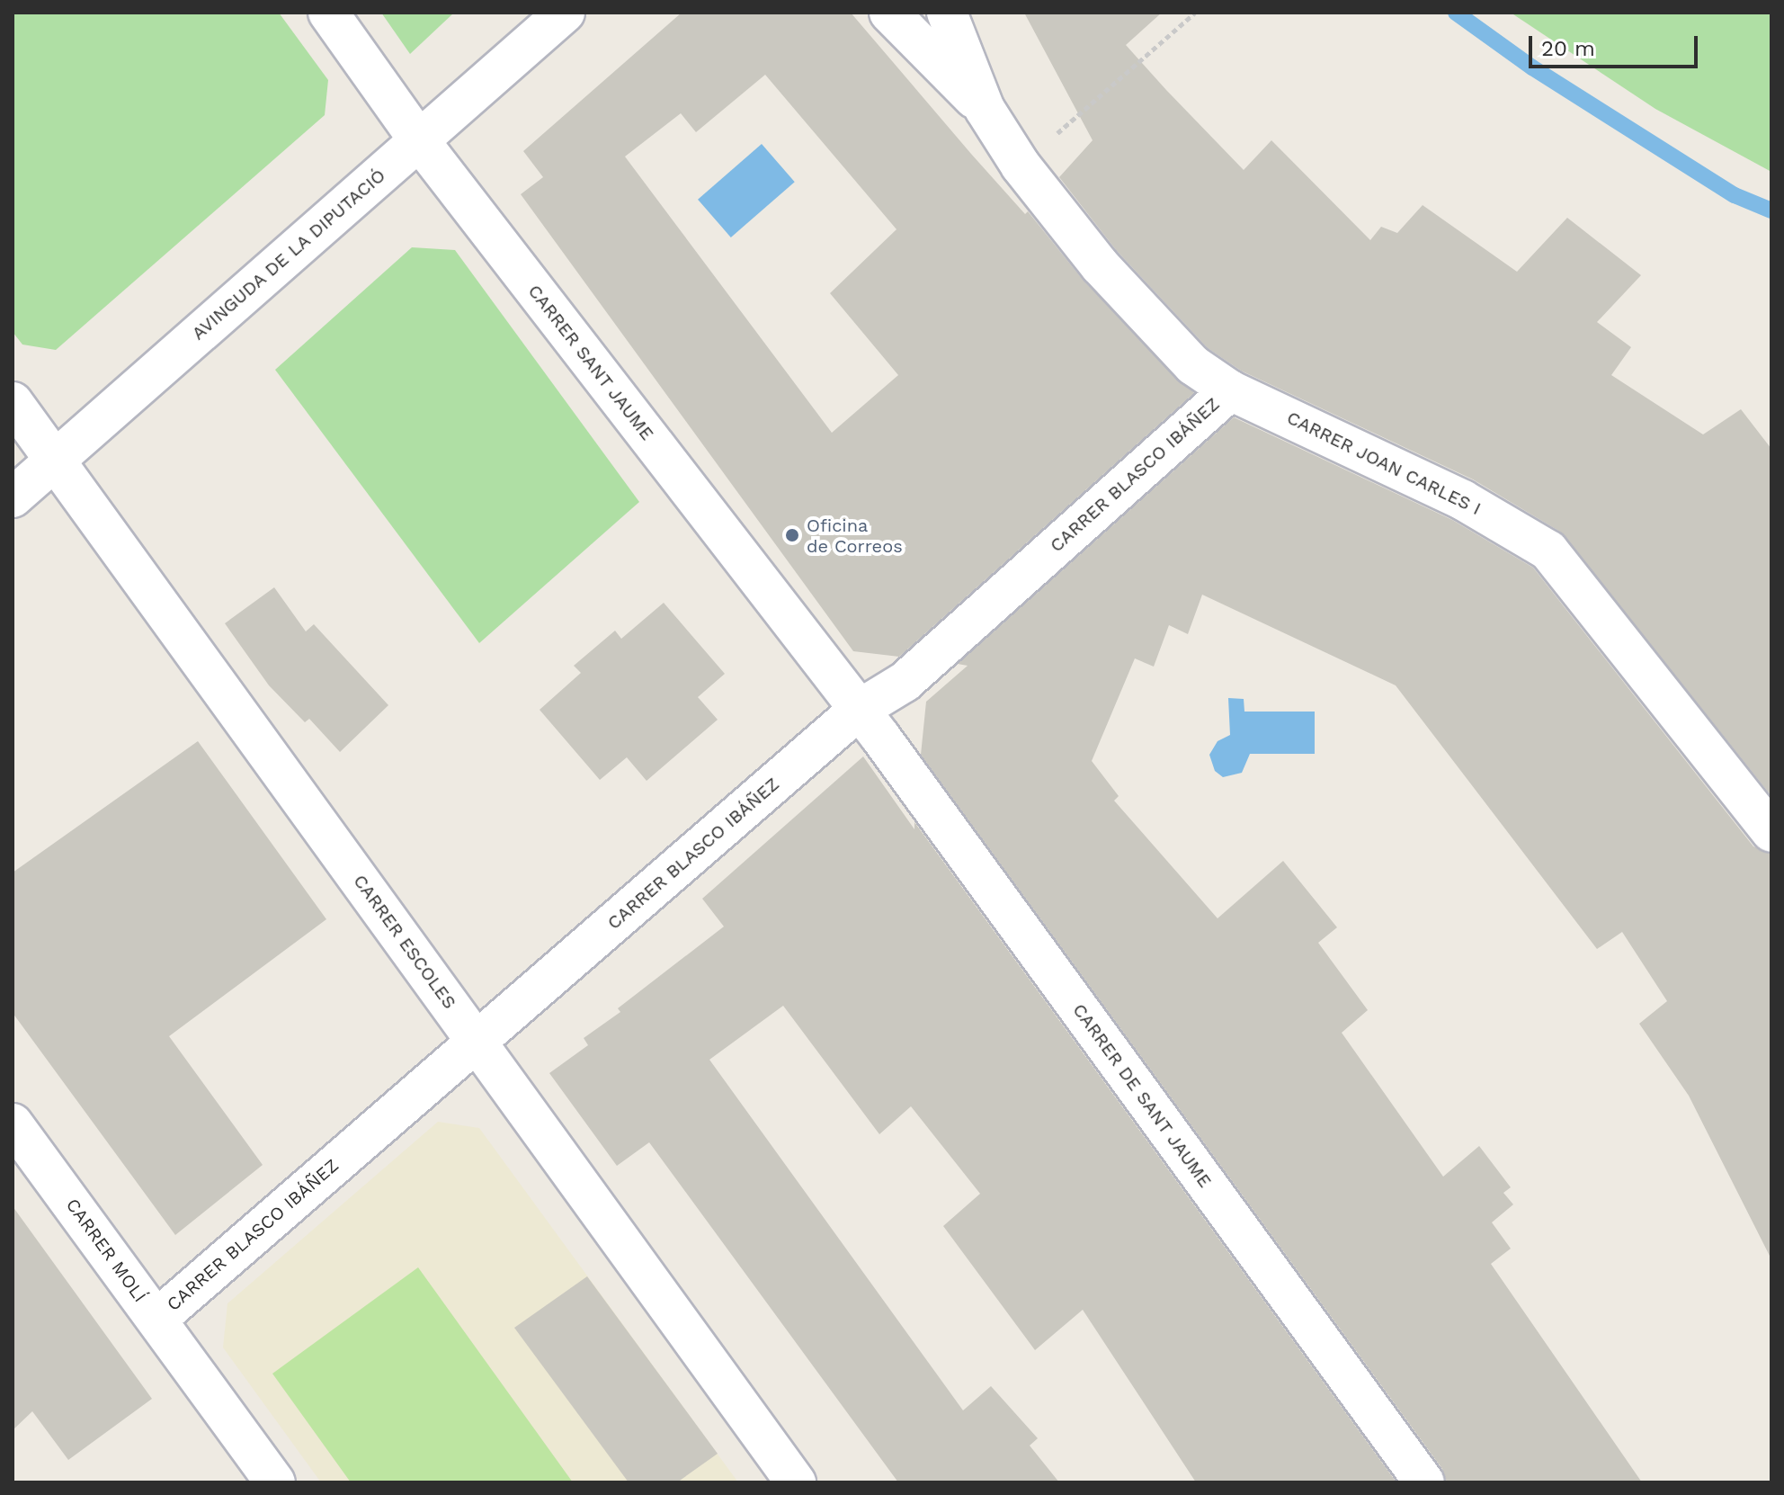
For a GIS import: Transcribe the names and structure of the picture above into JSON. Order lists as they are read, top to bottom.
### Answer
{
  "streets": {
    "street": [
      "AVINGUDA DE LA DIPUTACIÓ",
      "CARRER SANT JAUME",
      "CARRER JOAN CARLES I",
      "CARRER BLASCO IBÁÑEZ",
      "CARRER ESCOLES",
      "CARRER DE SANT JAUME",
      "CARRER MOLÍ"
    ]
  },
  "crossings": [
    ["AVINGUDA DE LA DIPUTACIÓ", "CARRER SANT JAUME"],
    ["AVINGUDA DE LA DIPUTACIÓ", "CARRER ESCOLES"],
    ["CARRER SANT JAUME", "CARRER BLASCO IBÁÑEZ"],
    ["CARRER SANT JAUME", "CARRER DE SANT JAUME"],
    ["CARRER JOAN CARLES I", "CARRER BLASCO IBÁÑEZ"],
    ["CARRER BLASCO IBÁÑEZ", "CARRER ESCOLES"],
    ["CARRER BLASCO IBÁÑEZ", "CARRER DE SANT JAUME"],
    ["CARRER BLASCO IBÁÑEZ", "CARRER MOLÍ"]
  ],
  "places": ["Oficina de Correos"],
  "scale_bar": "20 m"
}
